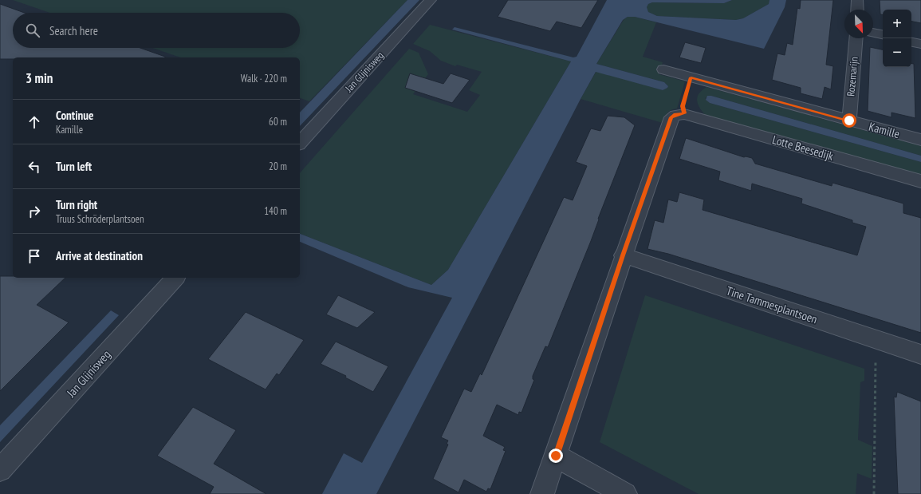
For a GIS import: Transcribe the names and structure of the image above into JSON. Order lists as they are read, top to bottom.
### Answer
{
  "streets": {
    "street": [
      "Jan Glijnisweg",
      "Rozemarijn",
      "Kamille",
      "Lotte Beesedijk",
      "Tine Tammesplantsoen"
    ]
  },
  "crossings": [
    ["Rozemarijn", "Kamille"]
  ],
  "north": "bottom right",
  "page": {
    "map_buttons": ["+", "−"],
    "search": "Search here",
    "heading": ["3 min", "Walk · 220 m"],
    "list": [
      ["Continue", "Kamille", "60 m"],
      ["Turn left", "20 m"],
      ["Turn right", "Truus Schröderplantsoen", "140 m"],
      "Arrive at destination"
    ]
  }
}
